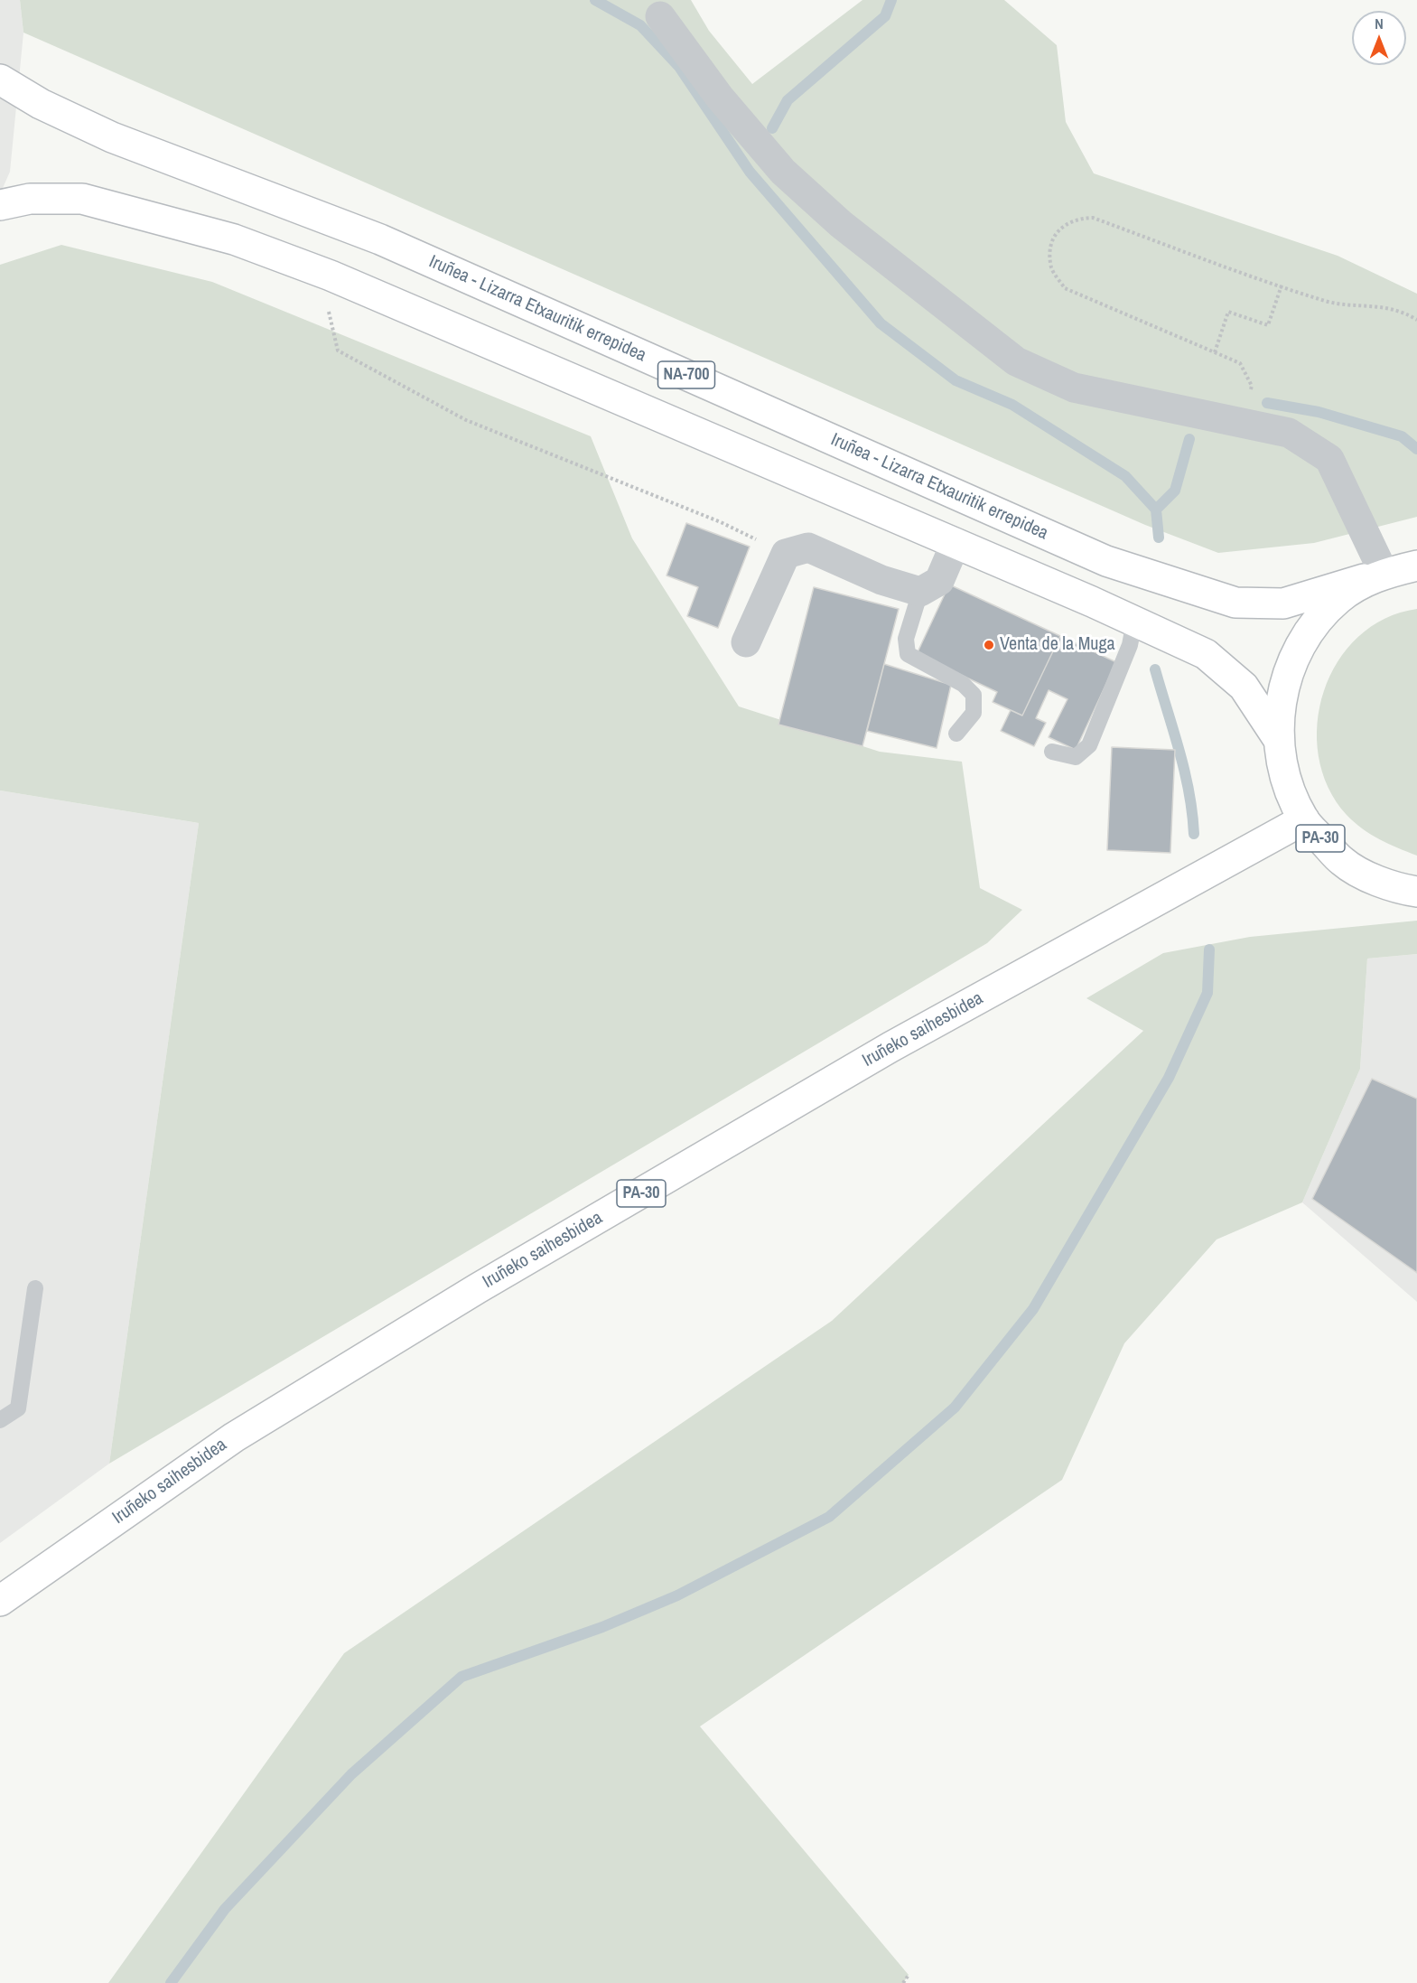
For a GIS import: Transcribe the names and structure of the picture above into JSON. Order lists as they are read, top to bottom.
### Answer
{
  "streets": {
    "main road": [
      "Iruñea - Lizarra Etxauritik errepidea",
      "NA-700",
      "PA-30",
      "Iruñeko saihesbidea"
    ]
  },
  "crossings": [
    ["Iruñea - Lizarra Etxauritik errepidea", "PA-30"],
    ["NA-700", "PA-30"],
    ["PA-30", "Iruñeko saihesbidea"]
  ],
  "places": ["Venta de la Muga"],
  "north": "top"
}
